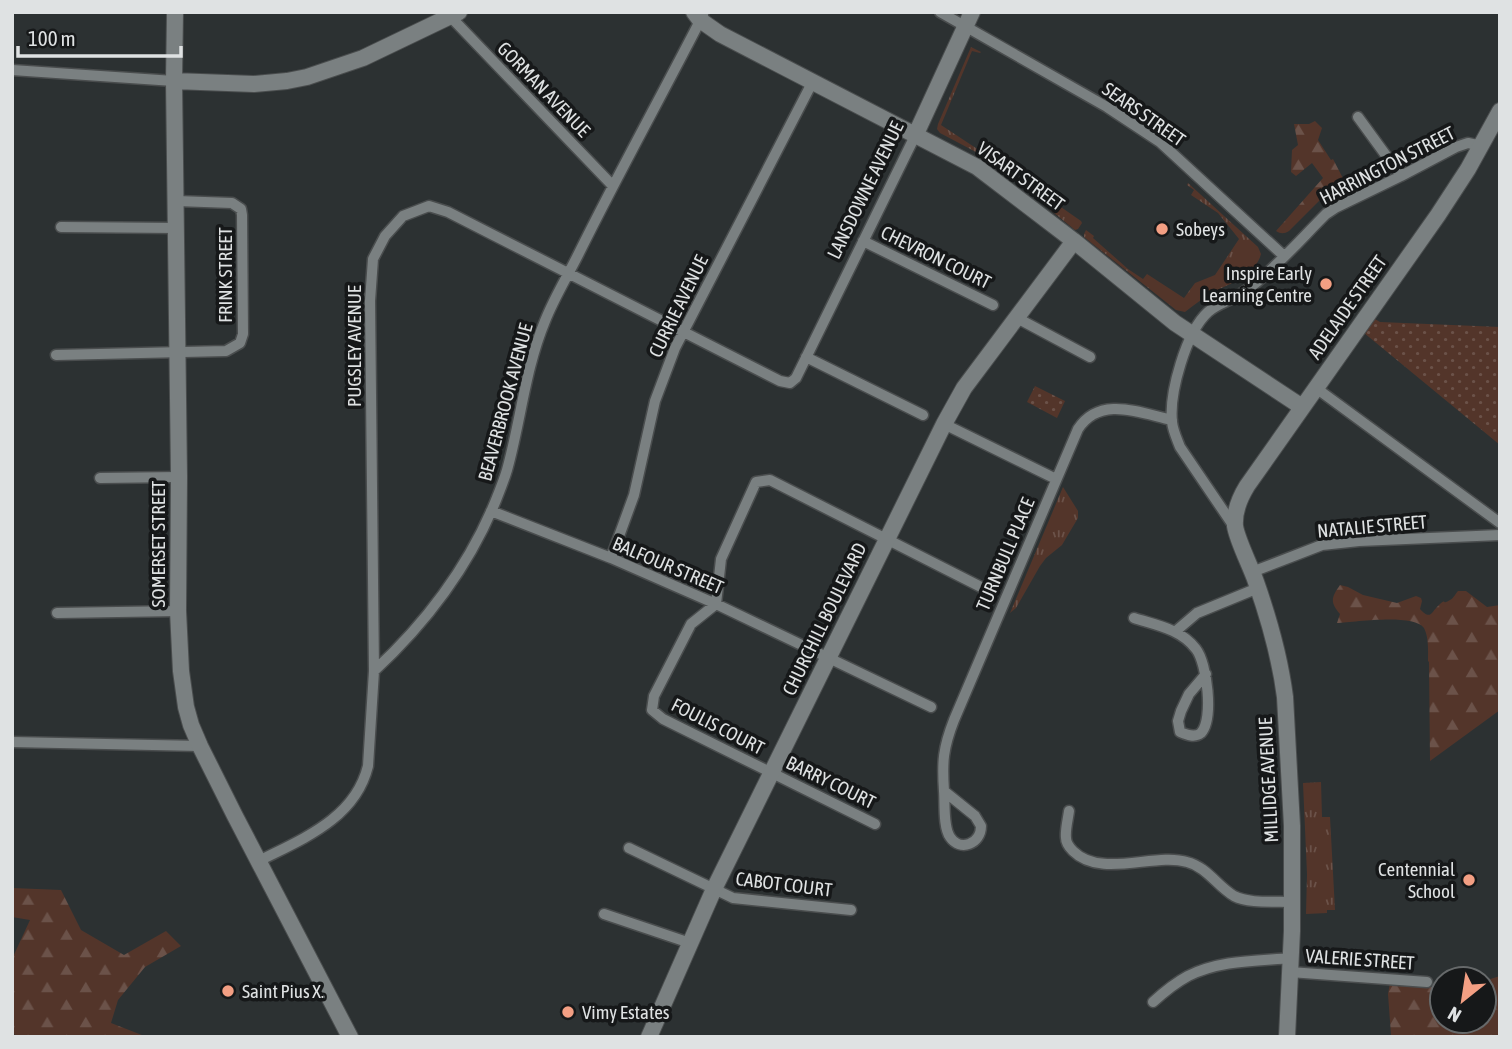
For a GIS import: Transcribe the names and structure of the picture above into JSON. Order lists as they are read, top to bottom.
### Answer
{
  "streets": {
    "street": [
      "GORMAN AVENUE",
      "SEARS STREET",
      "HARRINGTON STREET",
      "VISART STREET",
      "LANSDOWNE AVENUE",
      "CHEVRON COURT",
      "FRINK STREET",
      "CURRIE AVENUE",
      "ADELAIDE STREET",
      "PUGSLEY AVENUE",
      "BEAVERBROOK AVENUE",
      "NATALIE STREET",
      "SOMERSET STREET",
      "TURNBULL PLACE",
      "BALFOUR STREET",
      "CHURCHILL BOULEVARD",
      "FOULIS COURT",
      "MILLIDGE AVENUE",
      "BARRY COURT",
      "CABOT COURT",
      "VALERIE STREET"
    ]
  },
  "crossings": [
    ["GORMAN AVENUE", "BEAVERBROOK AVENUE"],
    ["SEARS STREET", "HARRINGTON STREET"],
    ["SEARS STREET", "LANSDOWNE AVENUE"],
    ["HARRINGTON STREET", "VISART STREET"],
    ["HARRINGTON STREET", "ADELAIDE STREET"],
    ["HARRINGTON STREET", "TURNBULL PLACE"],
    ["HARRINGTON STREET", "MILLIDGE AVENUE"],
    ["VISART STREET", "LANSDOWNE AVENUE"],
    ["VISART STREET", "CURRIE AVENUE"],
    ["VISART STREET", "ADELAIDE STREET"],
    ["VISART STREET", "BEAVERBROOK AVENUE"],
    ["VISART STREET", "CHURCHILL BOULEVARD"],
    ["LANSDOWNE AVENUE", "CHEVRON COURT"],
    ["LANSDOWNE AVENUE", "PUGSLEY AVENUE"],
    ["FRINK STREET", "SOMERSET STREET"],
    ["CURRIE AVENUE", "PUGSLEY AVENUE"],
    ["CURRIE AVENUE", "BALFOUR STREET"],
    ["ADELAIDE STREET", "MILLIDGE AVENUE"],
    ["PUGSLEY AVENUE", "BEAVERBROOK AVENUE"],
    ["PUGSLEY AVENUE", "SOMERSET STREET"],
    ["BEAVERBROOK AVENUE", "BALFOUR STREET"],
    ["NATALIE STREET", "MILLIDGE AVENUE"],
    ["BALFOUR STREET", "CHURCHILL BOULEVARD"],
    ["BALFOUR STREET", "FOULIS COURT"],
    ["CHURCHILL BOULEVARD", "FOULIS COURT"],
    ["CHURCHILL BOULEVARD", "BARRY COURT"],
    ["CHURCHILL BOULEVARD", "CABOT COURT"],
    ["FOULIS COURT", "BARRY COURT"],
    ["MILLIDGE AVENUE", "VALERIE STREET"]
  ],
  "places": [
    "Sobeys",
    "Inspire Early Learning Centre",
    "Centennial School",
    "Saint Pius X.",
    "Vimy Estates"
  ],
  "scale_bar": "100 m",
  "north": "bottom left"
}
